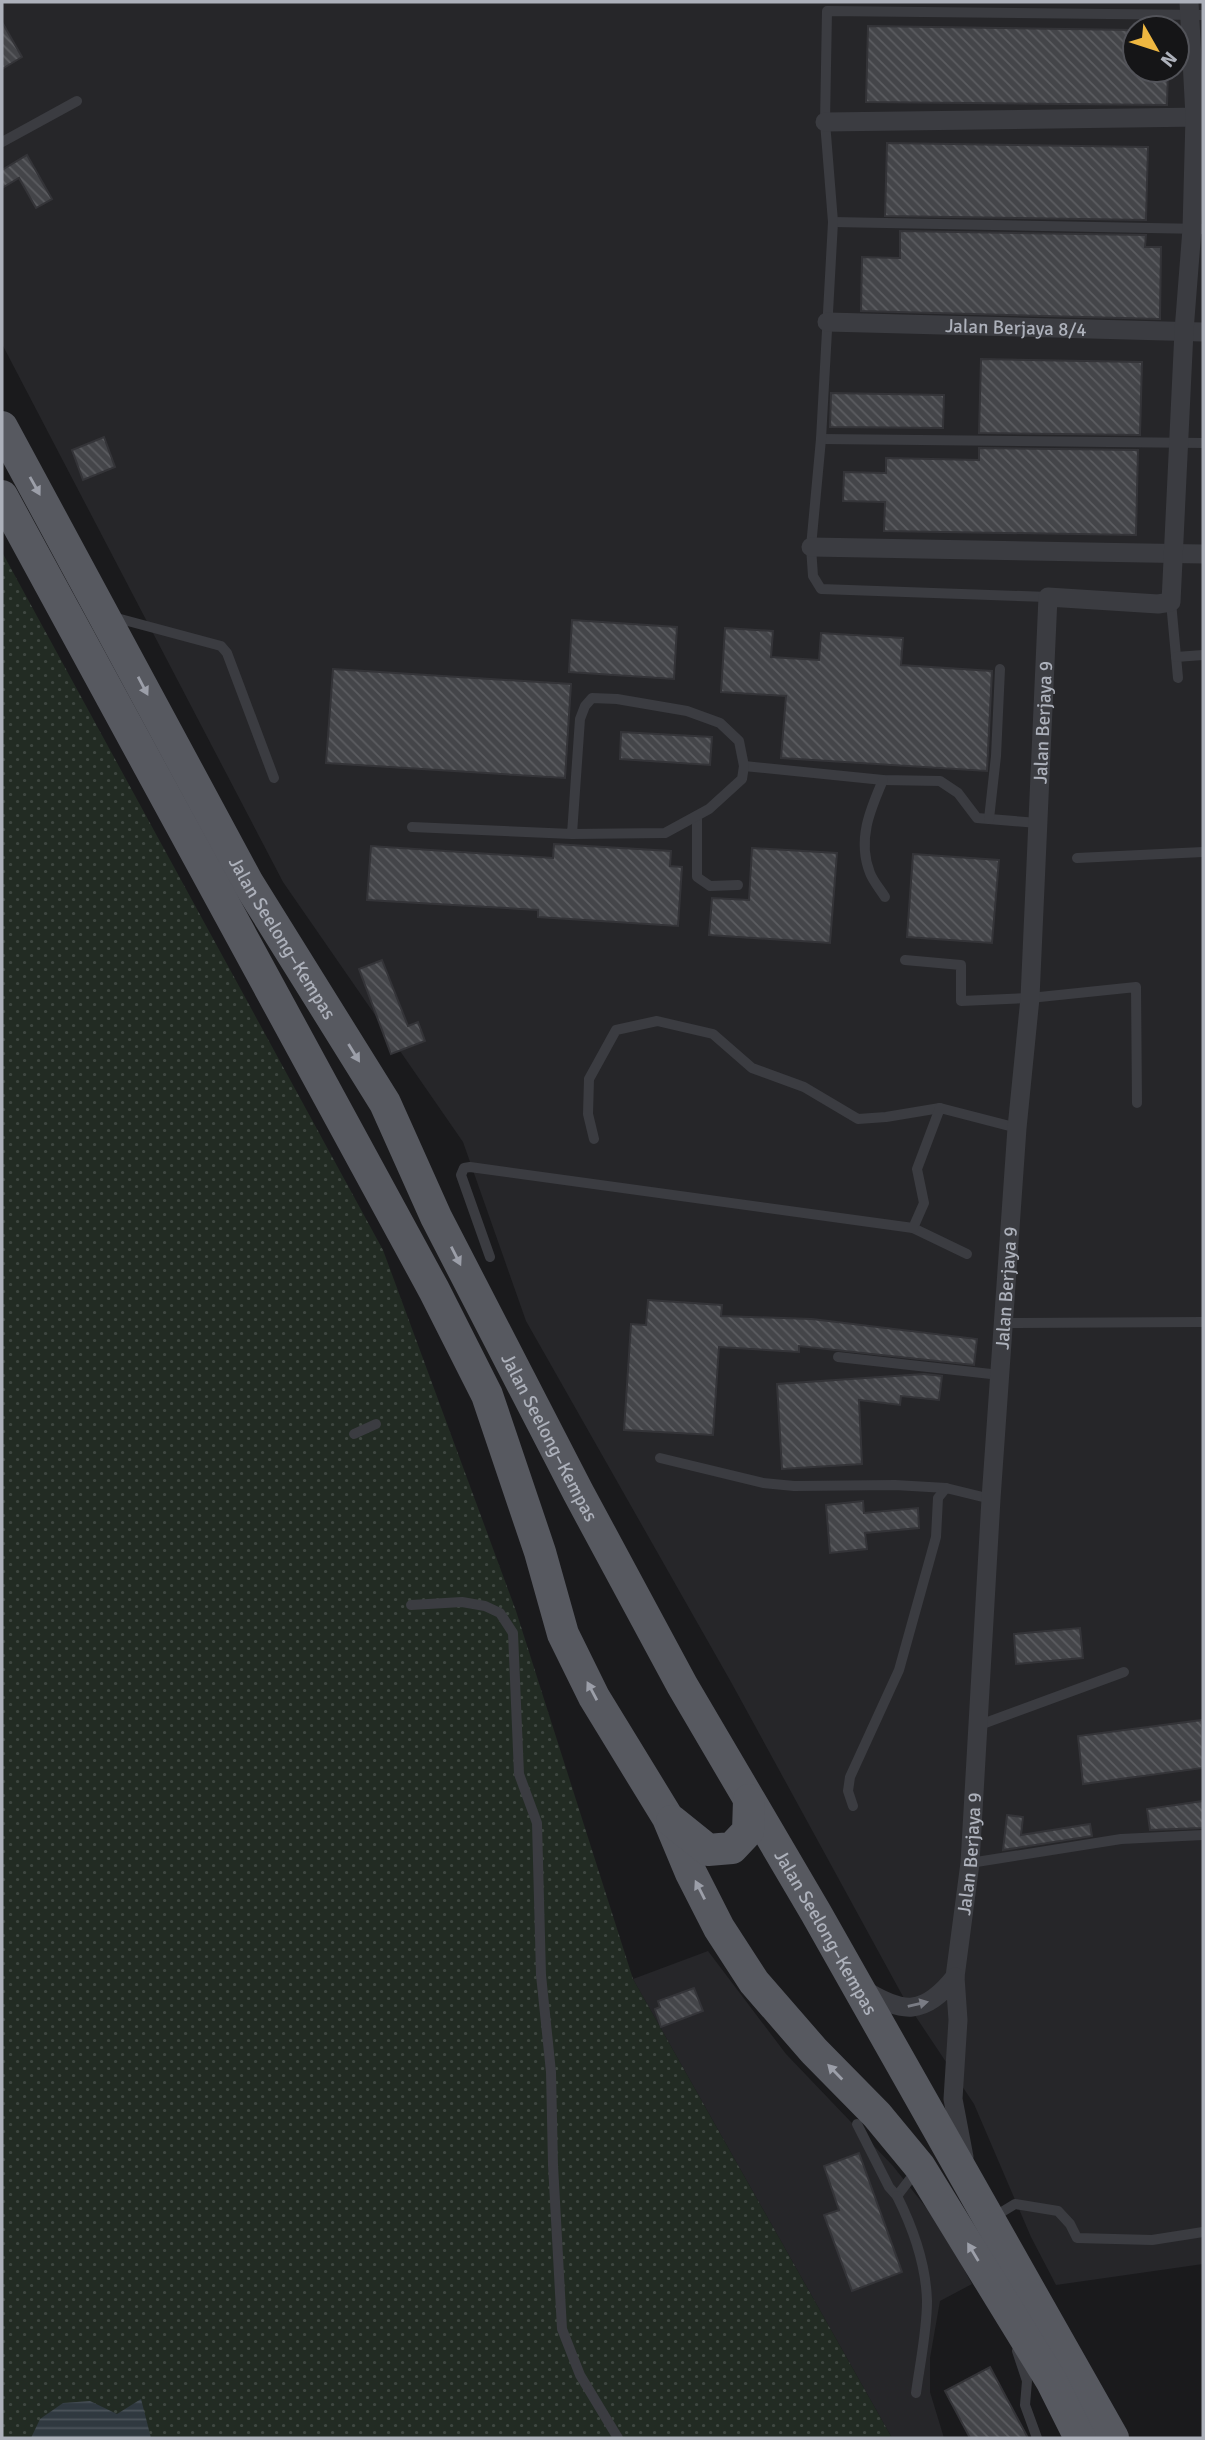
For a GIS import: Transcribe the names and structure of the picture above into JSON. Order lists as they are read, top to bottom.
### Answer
{
  "streets": {
    "main road": ["Jalan Seelong–Kempas"],
    "street": ["Jalan Berjaya 8/4", "Jalan Berjaya 9"]
  },
  "crossings": [
    ["Jalan Berjaya 9", "Jalan Seelong–Kempas"]
  ],
  "north": "bottom right"
}
